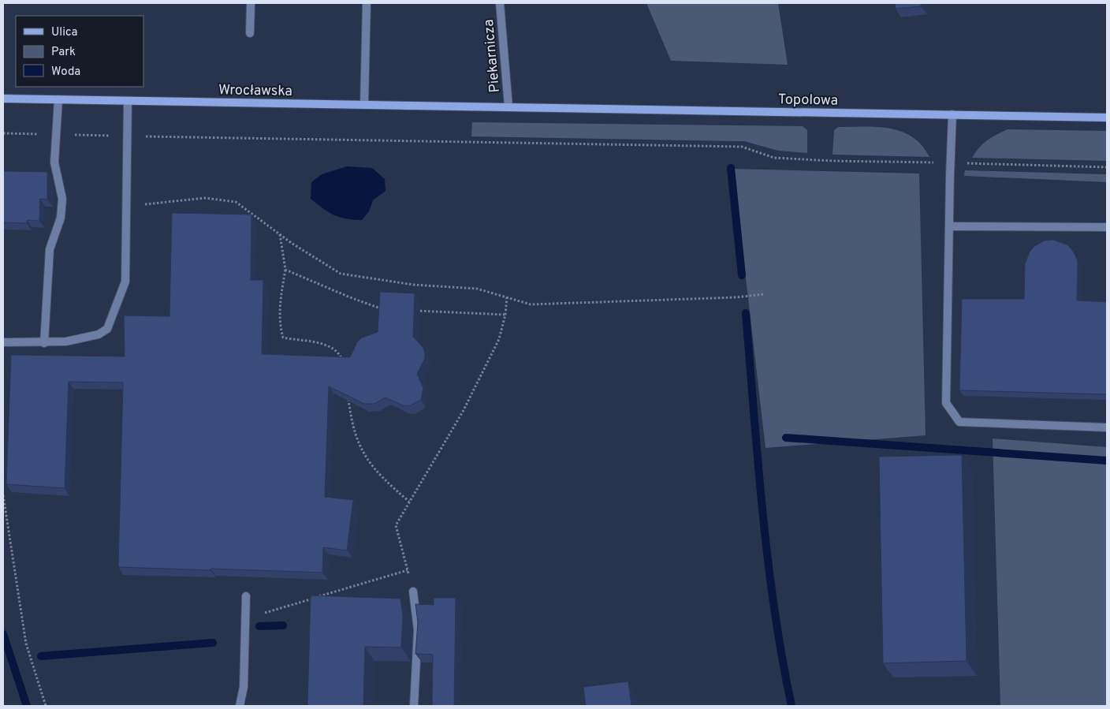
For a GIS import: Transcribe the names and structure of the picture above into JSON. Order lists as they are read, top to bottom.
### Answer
{
  "streets": {
    "main road": ["Wrocławska", "Topolowa"],
    "street": ["Piekarnicza"]
  },
  "crossings": [
    ["Piekarnicza", "Wrocławska"],
    ["Piekarnicza", "Topolowa"],
    ["Wrocławska", "Topolowa"]
  ],
  "legend": ["Ulica", "Park", "Woda"]
}
